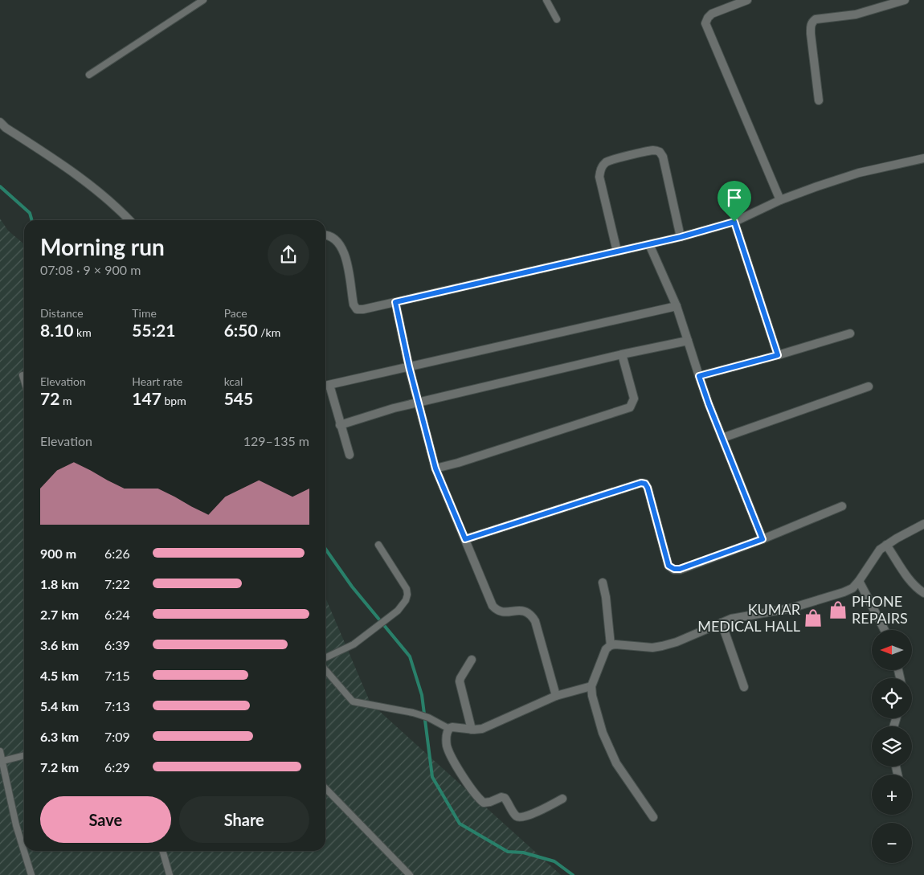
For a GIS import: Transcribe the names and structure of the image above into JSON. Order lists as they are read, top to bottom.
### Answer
{
  "places": {
    "shop": ["PHONE REPAIRS", "KUMAR MEDICAL HALL"]
  },
  "north": "left",
  "page": {
    "heading": ["Morning run", "07:08 · 9 × 900 m"],
    "stats": [
      ["Distance", "8.10 km"],
      ["Time", "55:21"],
      ["Pace", "6:50 /km"],
      ["Elevation", "72 m"],
      ["Heart rate", "147 bpm"],
      ["kcal", "545"]
    ],
    "chart": ["Elevation", "129–135 m"],
    "list": [
      {
        "name": "900 m",
        "note": "6:26"
      },
      {
        "name": "1.8 km",
        "note": "7:22"
      },
      {
        "name": "2.7 km",
        "note": "6:24"
      },
      {
        "name": "3.6 km",
        "note": "6:39"
      },
      {
        "name": "4.5 km",
        "note": "7:15"
      },
      {
        "name": "5.4 km",
        "note": "7:13"
      },
      {
        "name": "6.3 km",
        "note": "7:09"
      },
      {
        "name": "7.2 km",
        "note": "6:29"
      }
    ],
    "map_buttons": ["+", "−"],
    "buttons": ["Save", "Share"]
  }
}
